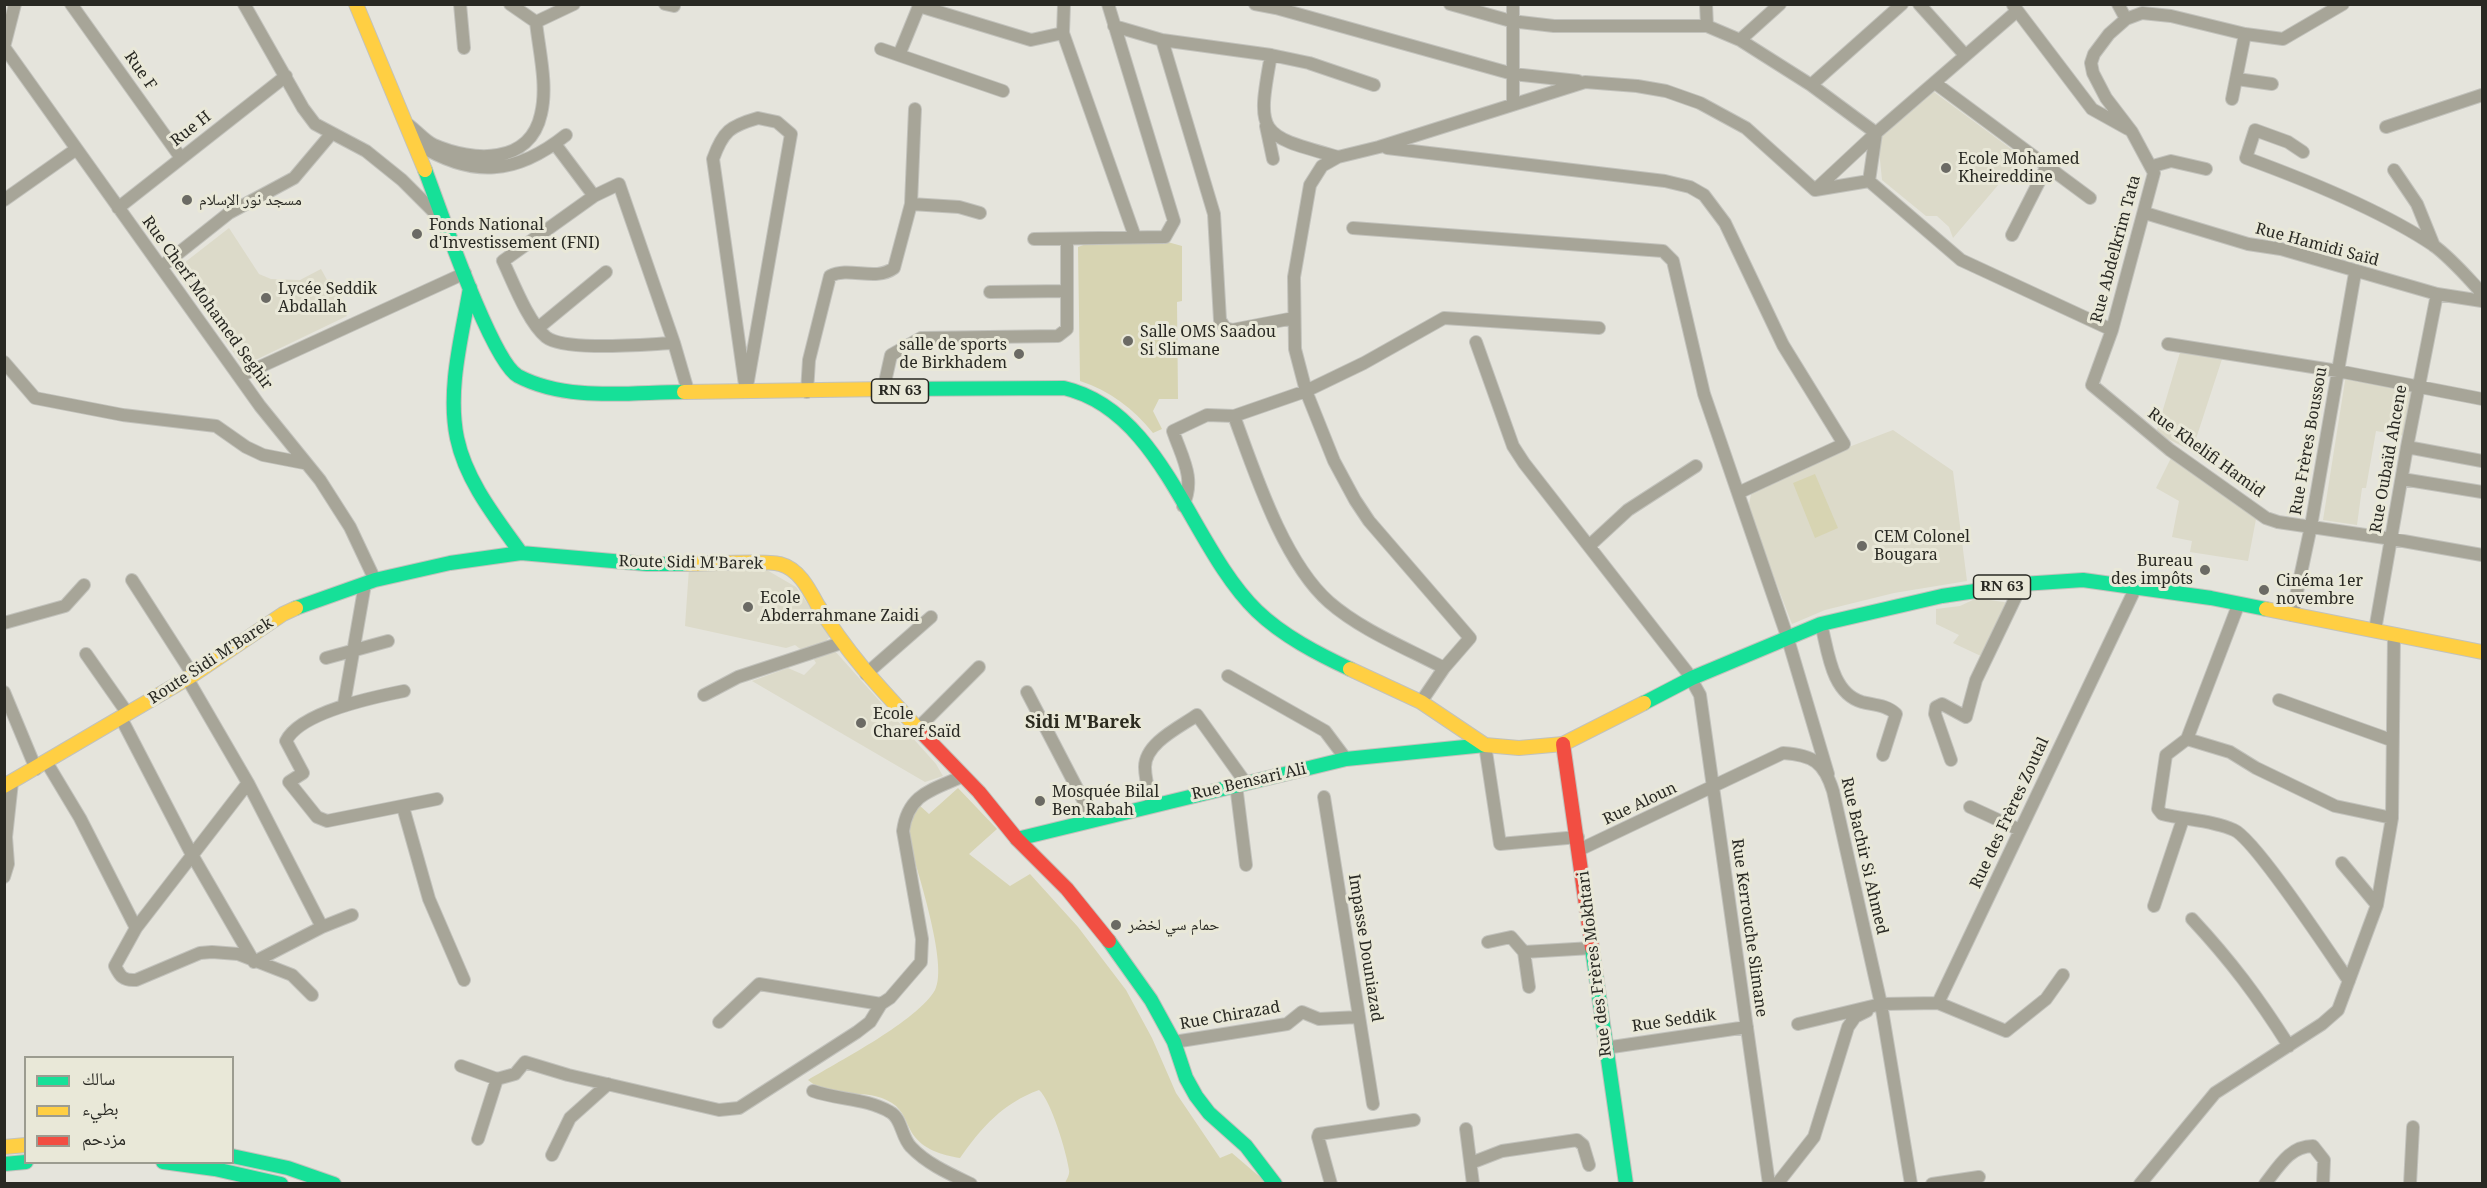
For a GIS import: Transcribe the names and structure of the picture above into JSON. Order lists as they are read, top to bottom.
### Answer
{
  "streets": {
    "main road": [
      "RN 63",
      "Route Sidi M'Barek",
      "Rue Bensari Ali",
      "Rue des Frères Mokhtari"
    ],
    "street": [
      "Rue F",
      "Rue H",
      "Rue Hamidi Saïd",
      "Rue Abdelkrim Tata",
      "Rue Cherf Mohamed Seghir",
      "Rue Frères Boussou",
      "Rue Khelifi Hamid",
      "Rue Oubaïd Ahcene",
      "Rue Aloun",
      "Rue des Frères Zoutal",
      "Rue Bachir Si Ahmed",
      "Rue Kerrouche Slimane",
      "Impasse Douniazad",
      "Rue Chirazad",
      "Rue Seddik"
    ]
  },
  "crossings": [
    ["Rue F", "Rue H"],
    ["Rue H", "Rue Cherf Mohamed Seghir"],
    ["Rue Hamidi Saïd", "Rue Abdelkrim Tata"],
    ["Rue Hamidi Saïd", "Rue Frères Boussou"],
    ["Rue Hamidi Saïd", "Rue Oubaïd Ahcene"],
    ["Rue Abdelkrim Tata", "Rue Khelifi Hamid"],
    ["Rue Cherf Mohamed Seghir", "Route Sidi M'Barek"],
    ["RN 63", "Rue Frères Boussou"],
    ["RN 63", "Rue Oubaïd Ahcene"],
    ["RN 63", "Rue Bensari Ali"],
    ["RN 63", "Rue Aloun"],
    ["RN 63", "Rue des Frères Zoutal"],
    ["RN 63", "Rue Kerrouche Slimane"],
    ["RN 63", "Rue des Frères Mokhtari"],
    ["Rue Frères Boussou", "Rue Khelifi Hamid"],
    ["Rue Khelifi Hamid", "Rue Oubaïd Ahcene"],
    ["Route Sidi M'Barek", "Rue Bensari Ali"],
    ["Route Sidi M'Barek", "Rue Chirazad"],
    ["Rue Bensari Ali", "Rue Aloun"],
    ["Rue Aloun", "Rue Bachir Si Ahmed"],
    ["Rue Aloun", "Rue Kerrouche Slimane"],
    ["Rue Aloun", "Rue des Frères Mokhtari"],
    ["Rue Bachir Si Ahmed", "Rue Kerrouche Slimane"],
    ["Rue Kerrouche Slimane", "Rue Seddik"],
    ["Impasse Douniazad", "Rue Chirazad"],
    ["Rue des Frères Mokhtari", "Rue Seddik"]
  ],
  "districts": ["Sidi M'Barek"],
  "places": [
    "Ecole Mohamed Kheireddine",
    "مسجد نور الإسلام",
    "Fonds National d'Investissement (FNI)",
    "Lycée Seddik Abdallah",
    "Salle OMS Saadou Si Slimane",
    "salle de sports de Birkhadem",
    "CEM Colonel Bougara",
    "Bureau des impôts",
    "Cinéma 1er novembre",
    "Ecole Abderrahmane Zaidi",
    "Ecole Charef Saïd",
    "Mosquée Bilal Ben Rabah",
    "حمام سي لخضر"
  ],
  "legend": ["سالك", "بطيء", "مزدحم"]
}
